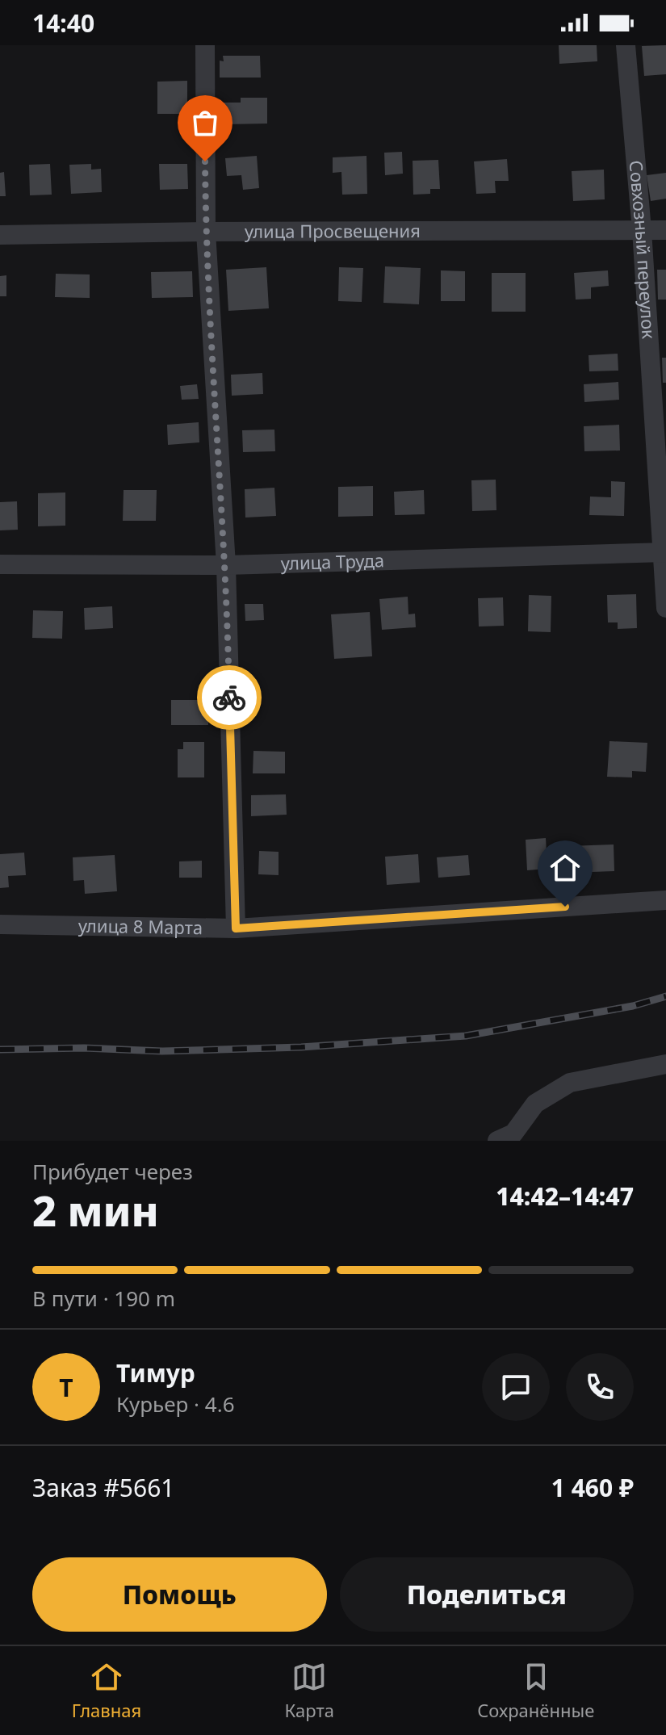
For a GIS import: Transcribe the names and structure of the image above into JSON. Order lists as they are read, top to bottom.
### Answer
{
  "streets": {
    "street": [
      "улица Просвещения",
      "Совхозный переулок",
      "улица Труда",
      "улица 8 Марта"
    ]
  },
  "crossings": [
    ["улица Просвещения", "Совхозный переулок"],
    ["Совхозный переулок", "улица Труда"]
  ],
  "page": {
    "status": "14:40",
    "heading": ["2 мин", "Прибудет через", "14:42–14:47"],
    "panel": [
      "Тимур",
      "Курьер · 4.6",
      "Заказ #5661",
      "1 460 ₽"
    ],
    "bar": "В пути · 190 m",
    "round": "Т",
    "buttons": ["Помощь", "Поделиться"],
    "tabs": ["Главная", "Карта", "Сохранённые"]
  }
}
